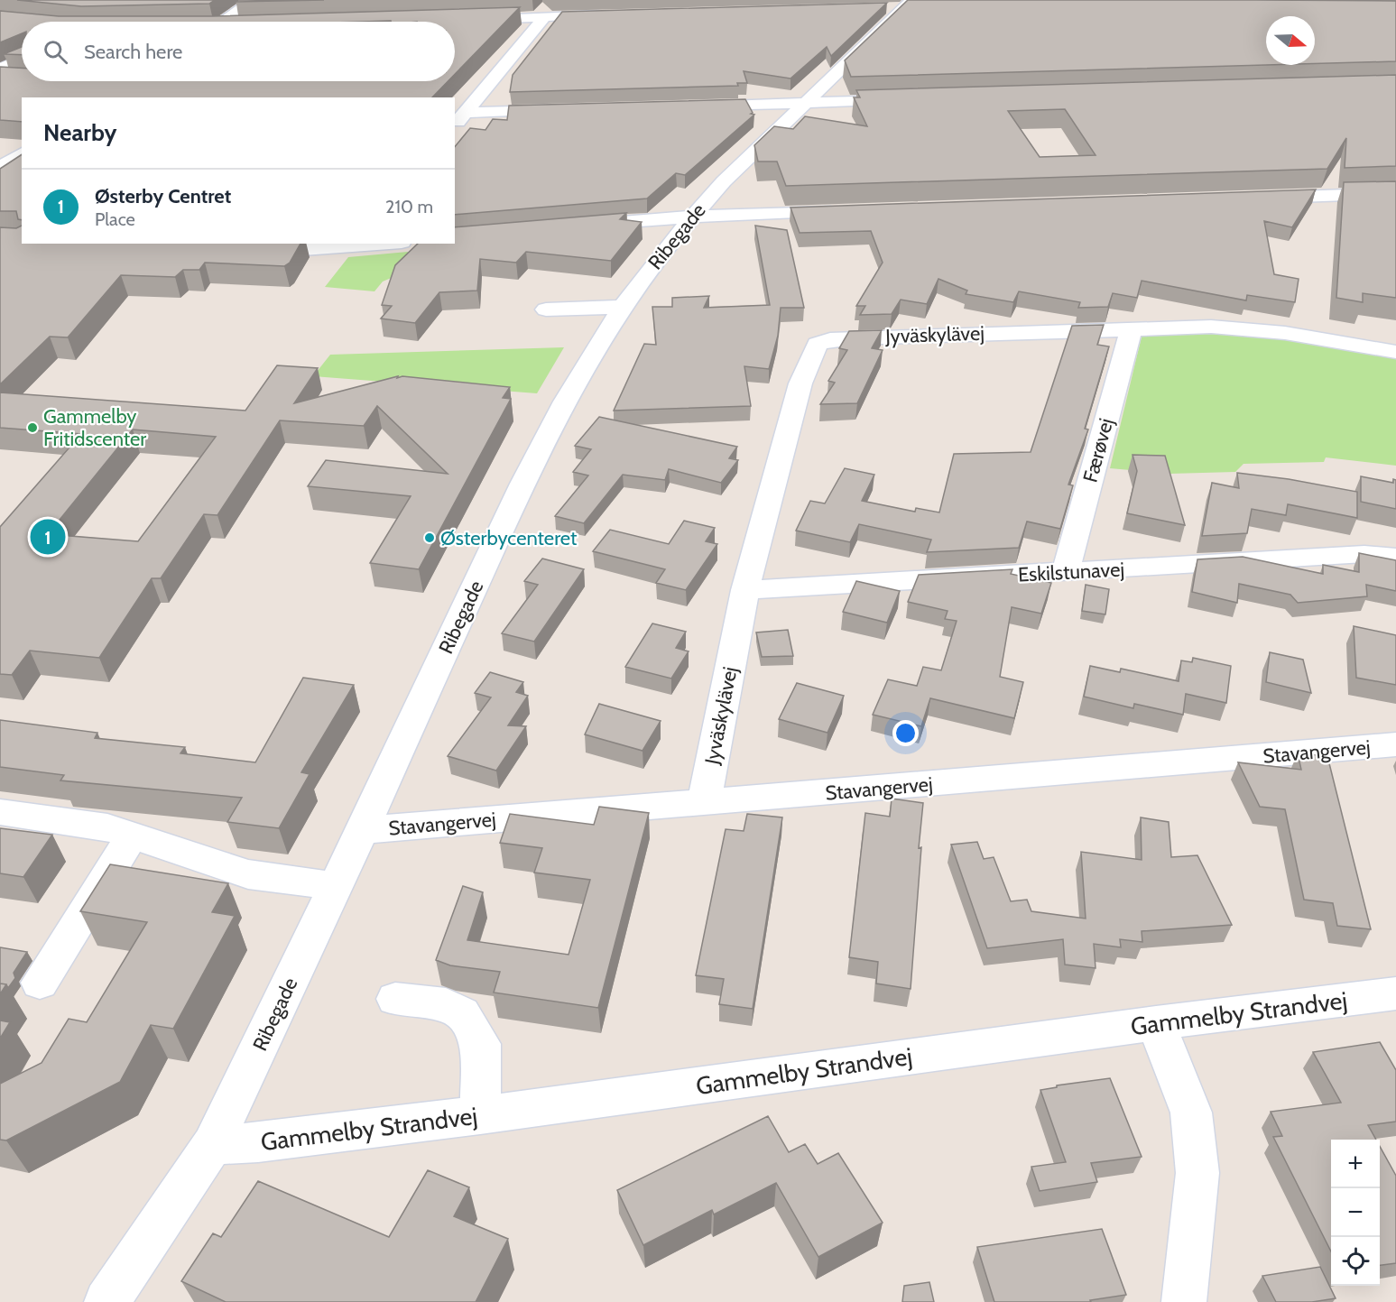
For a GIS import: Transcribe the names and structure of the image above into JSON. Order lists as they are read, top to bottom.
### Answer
{
  "streets": {
    "street": [
      "Ribegade",
      "Jyväskylävej",
      "Færøvej",
      "Eskilstunavej",
      "Stavangervej",
      "Gammelby Strandvej"
    ]
  },
  "crossings": [
    ["Ribegade", "Stavangervej"],
    ["Ribegade", "Gammelby Strandvej"],
    ["Jyväskylävej", "Færøvej"],
    ["Jyväskylävej", "Eskilstunavej"],
    ["Jyväskylävej", "Stavangervej"],
    ["Færøvej", "Eskilstunavej"]
  ],
  "places": ["Gammelby Fritidscenter", "Østerbycenteret"],
  "north": "right",
  "page": {
    "search": "Search here",
    "heading": "Nearby",
    "list": [
      {
        "mark": "1",
        "name": "Østerby Centret",
        "note": "Place",
        "value": "210 m"
      }
    ],
    "pins": "1",
    "map_buttons": ["+", "−"]
  }
}
